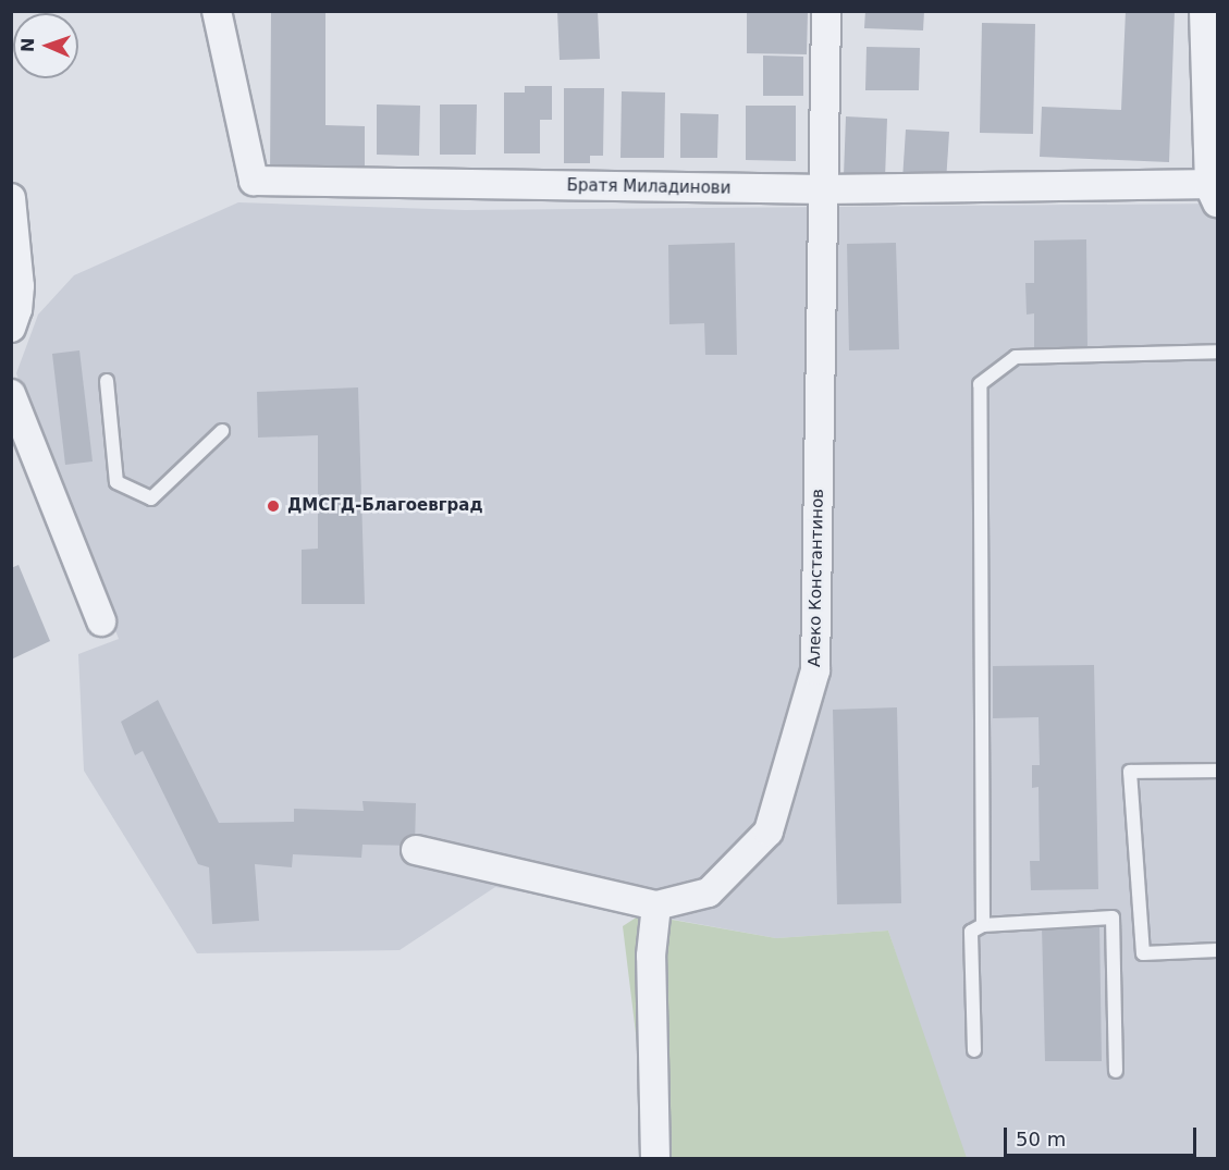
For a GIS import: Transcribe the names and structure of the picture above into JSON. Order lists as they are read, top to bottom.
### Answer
{
  "streets": {
    "street": ["Братя Миладинови", "Алеко Константинов"]
  },
  "crossings": [
    ["Братя Миладинови", "Алеко Константинов"]
  ],
  "places": ["ДМСГД-Благоевград"],
  "scale_bar": "50 m",
  "north": "left"
}
